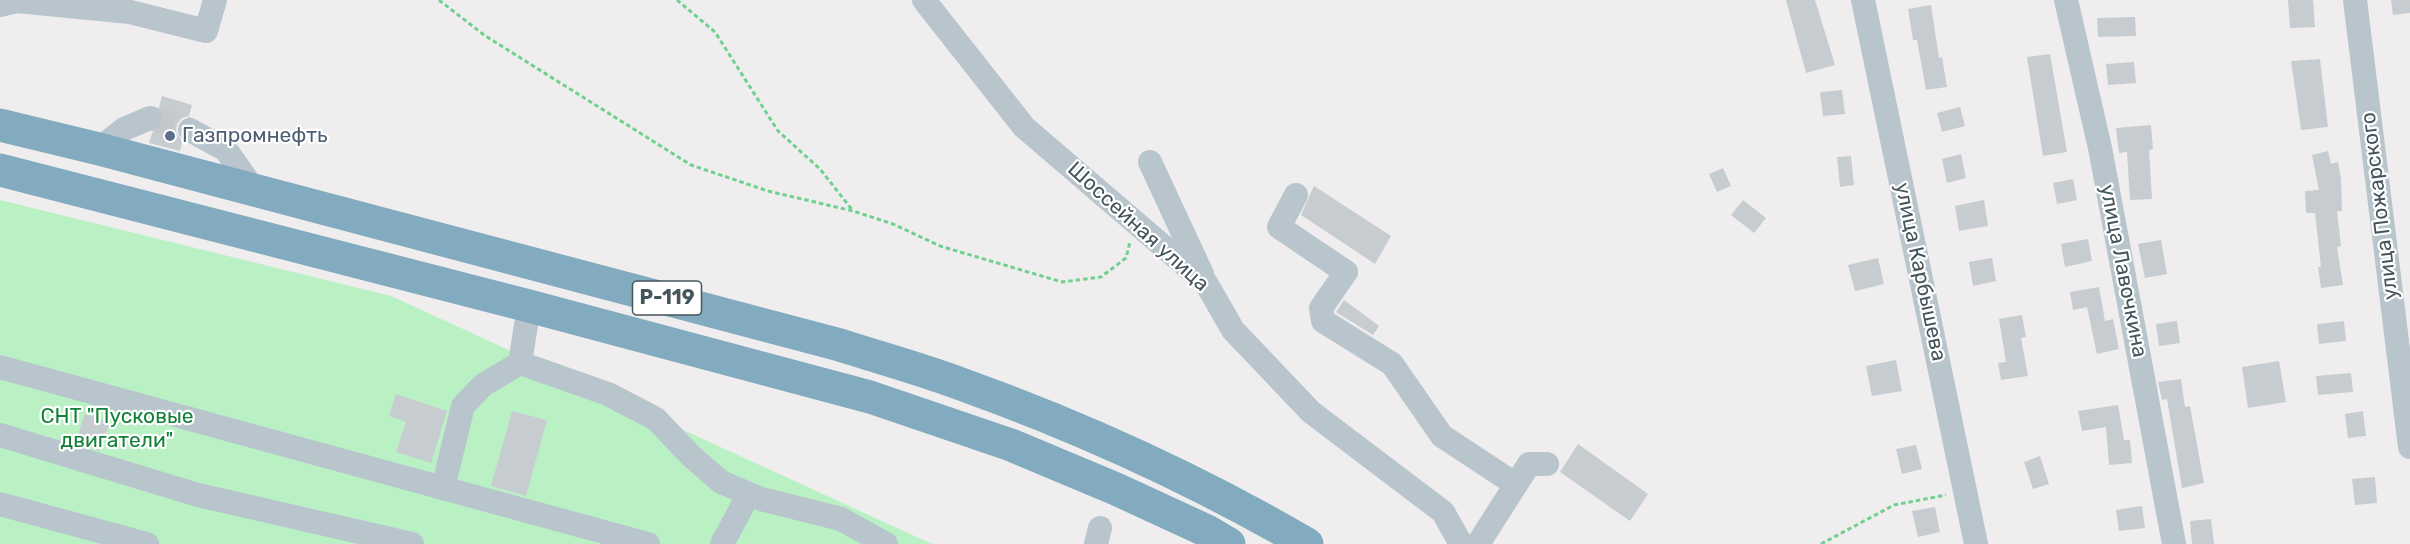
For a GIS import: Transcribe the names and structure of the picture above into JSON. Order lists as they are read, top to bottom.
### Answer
{
  "streets": {
    "highway": ["Р-119"],
    "street": [
      "улица Пожарского",
      "Шоссейная улица",
      "улица Лавочкина",
      "улица Карбышева"
    ]
  },
  "parks": ["СНТ \"Пусковые двигатели\""],
  "places": ["Газпромнефть"]
}
